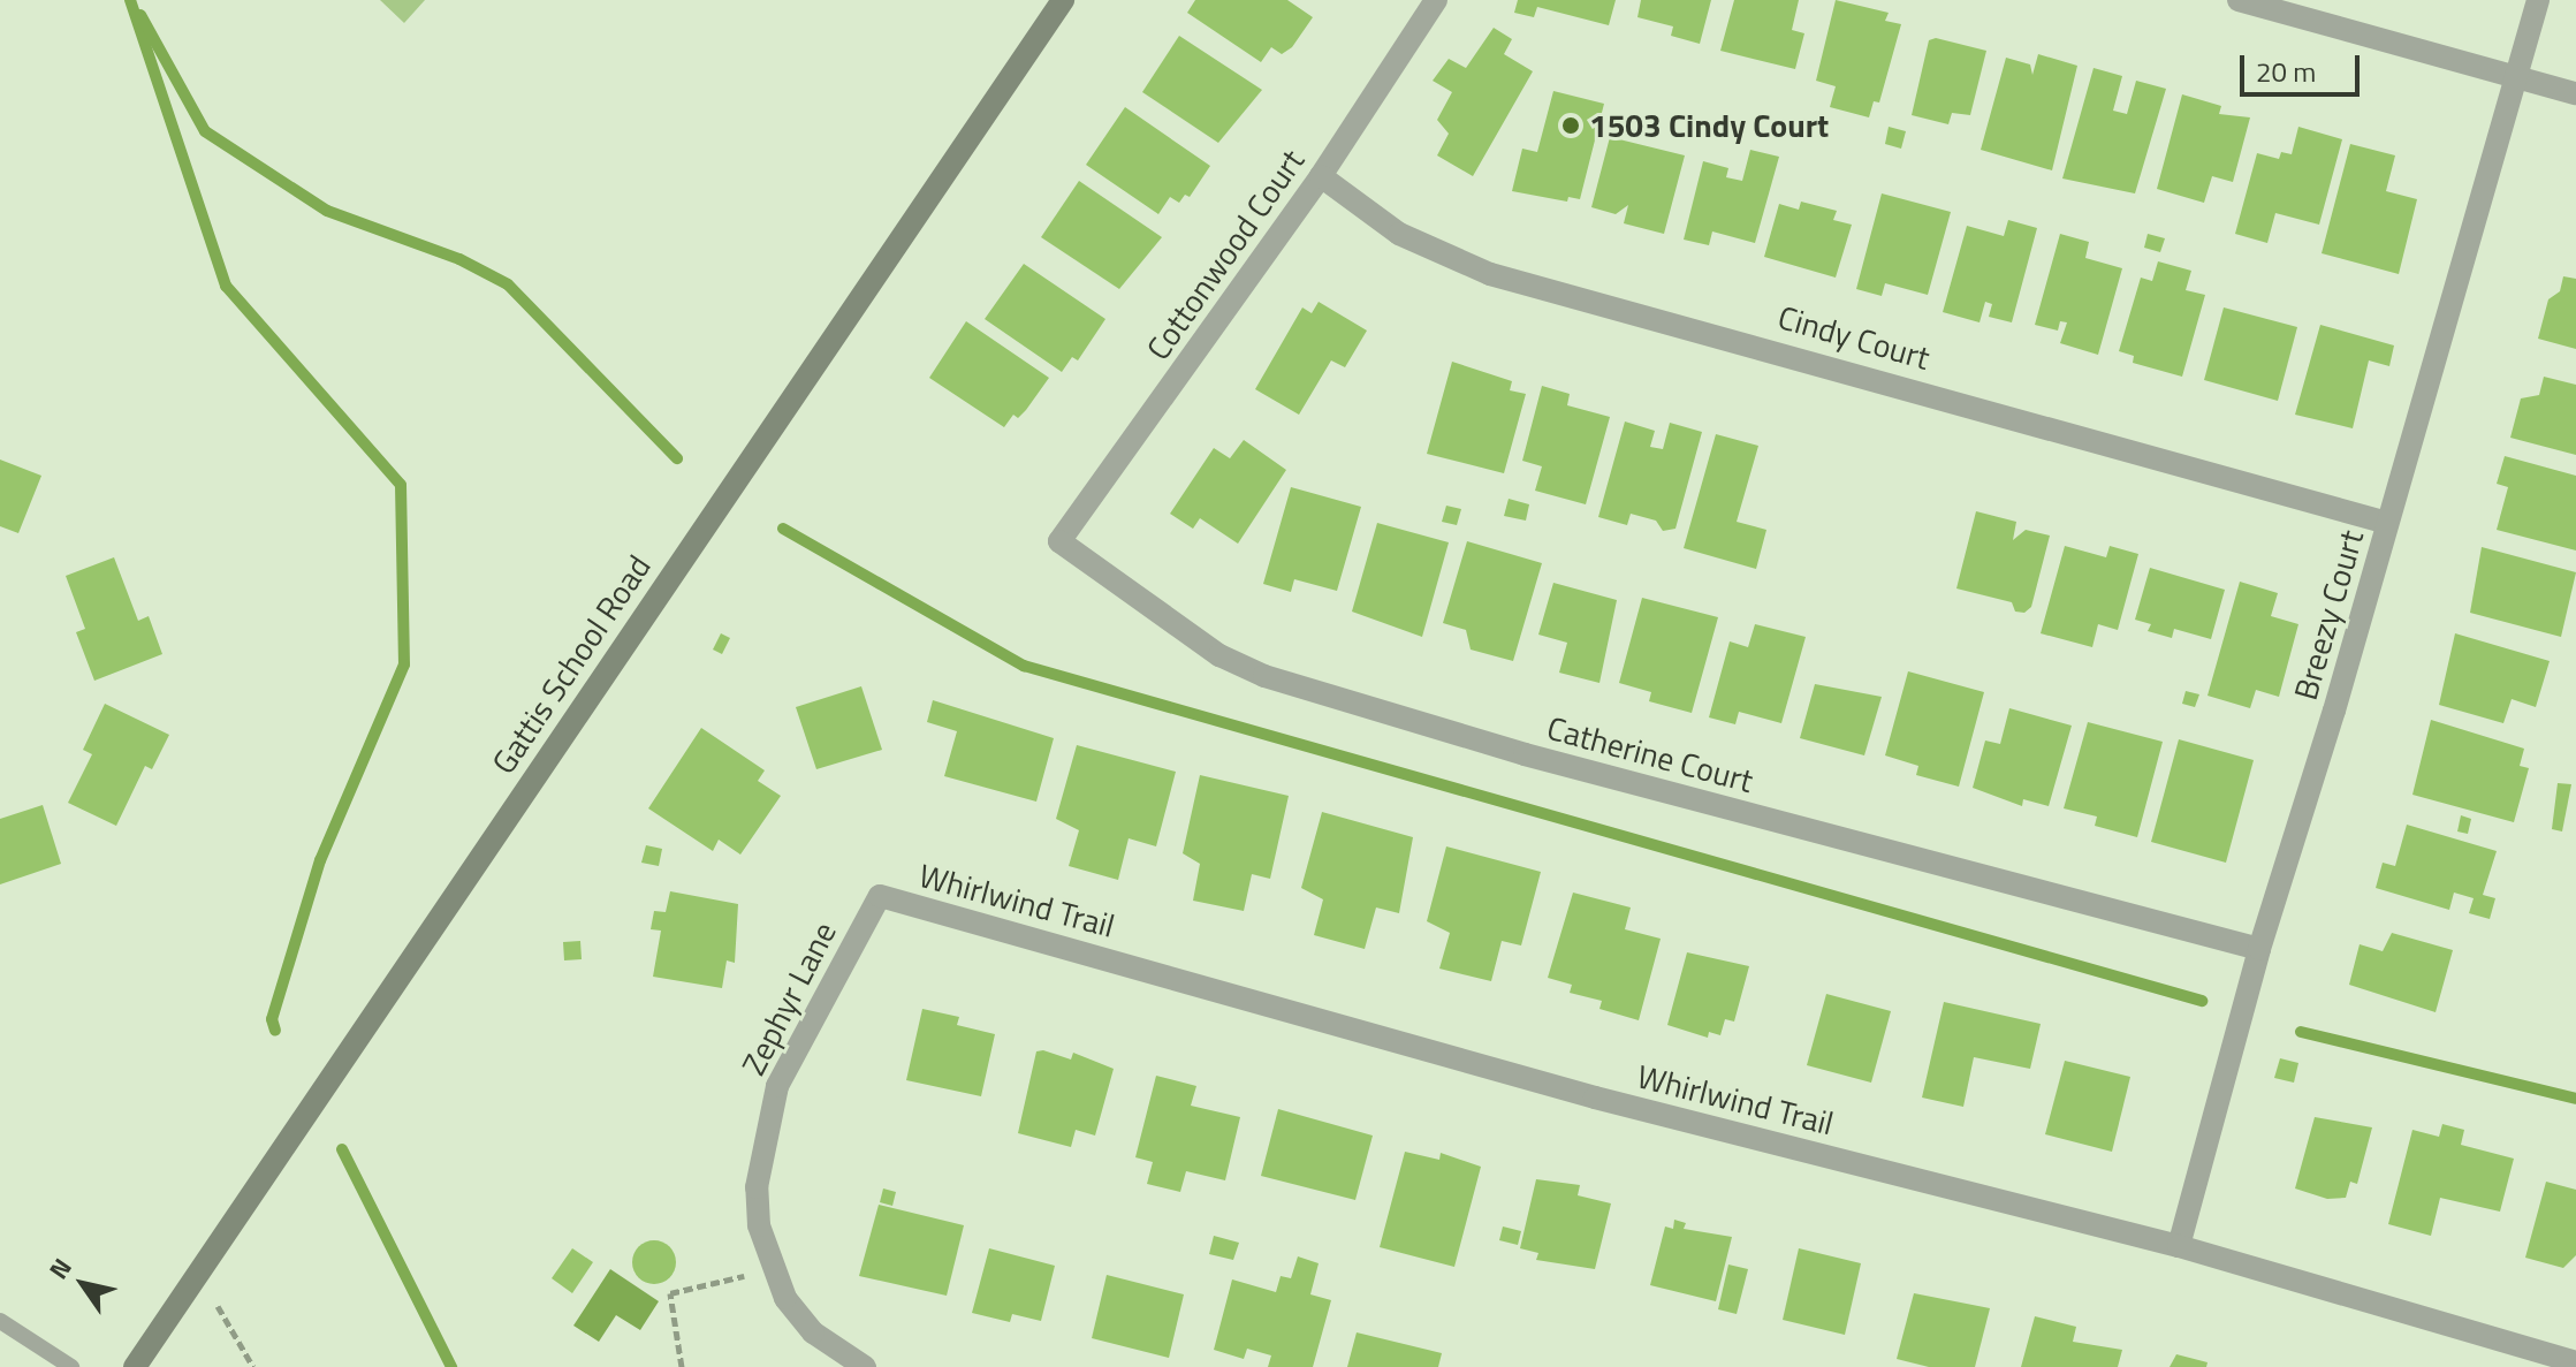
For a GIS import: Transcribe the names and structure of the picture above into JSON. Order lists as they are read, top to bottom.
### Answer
{
  "streets": {
    "main road": ["Gattis School Road"],
    "street": [
      "Cottonwood Court",
      "Cindy Court",
      "Breezy Court",
      "Catherine Court",
      "Whirlwind Trail",
      "Zephyr Lane"
    ]
  },
  "crossings": [
    ["Cottonwood Court", "Cindy Court"],
    ["Cottonwood Court", "Catherine Court"],
    ["Cindy Court", "Breezy Court"],
    ["Breezy Court", "Catherine Court"],
    ["Breezy Court", "Whirlwind Trail"],
    ["Whirlwind Trail", "Zephyr Lane"]
  ],
  "places": ["1503 Cindy Court"],
  "scale_bar": "20 m",
  "north": "top left"
}
